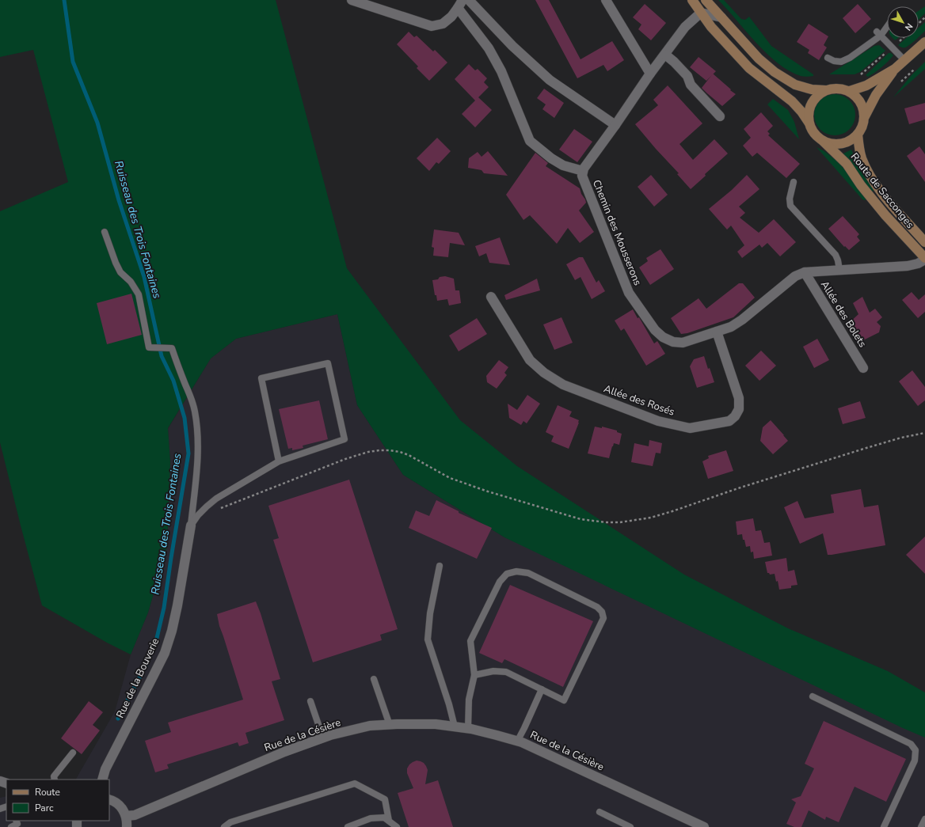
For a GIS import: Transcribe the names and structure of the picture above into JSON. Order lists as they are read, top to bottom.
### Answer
{
  "streets": {
    "street": [
      "Route de Sacconges",
      "Chemin des Mousserons",
      "Allée des Bolets",
      "Allée des Rosés",
      "Rue de la Bouverie",
      "Rue de la Césière"
    ]
  },
  "crossings": [
    ["Route de Sacconges", "Chemin des Mousserons"],
    ["Chemin des Mousserons", "Allée des Bolets"],
    ["Chemin des Mousserons", "Allée des Rosés"]
  ],
  "water": ["Ruisseau des Trois Fontaines"],
  "legend": ["Route", "Parc"],
  "north": "bottom right"
}
